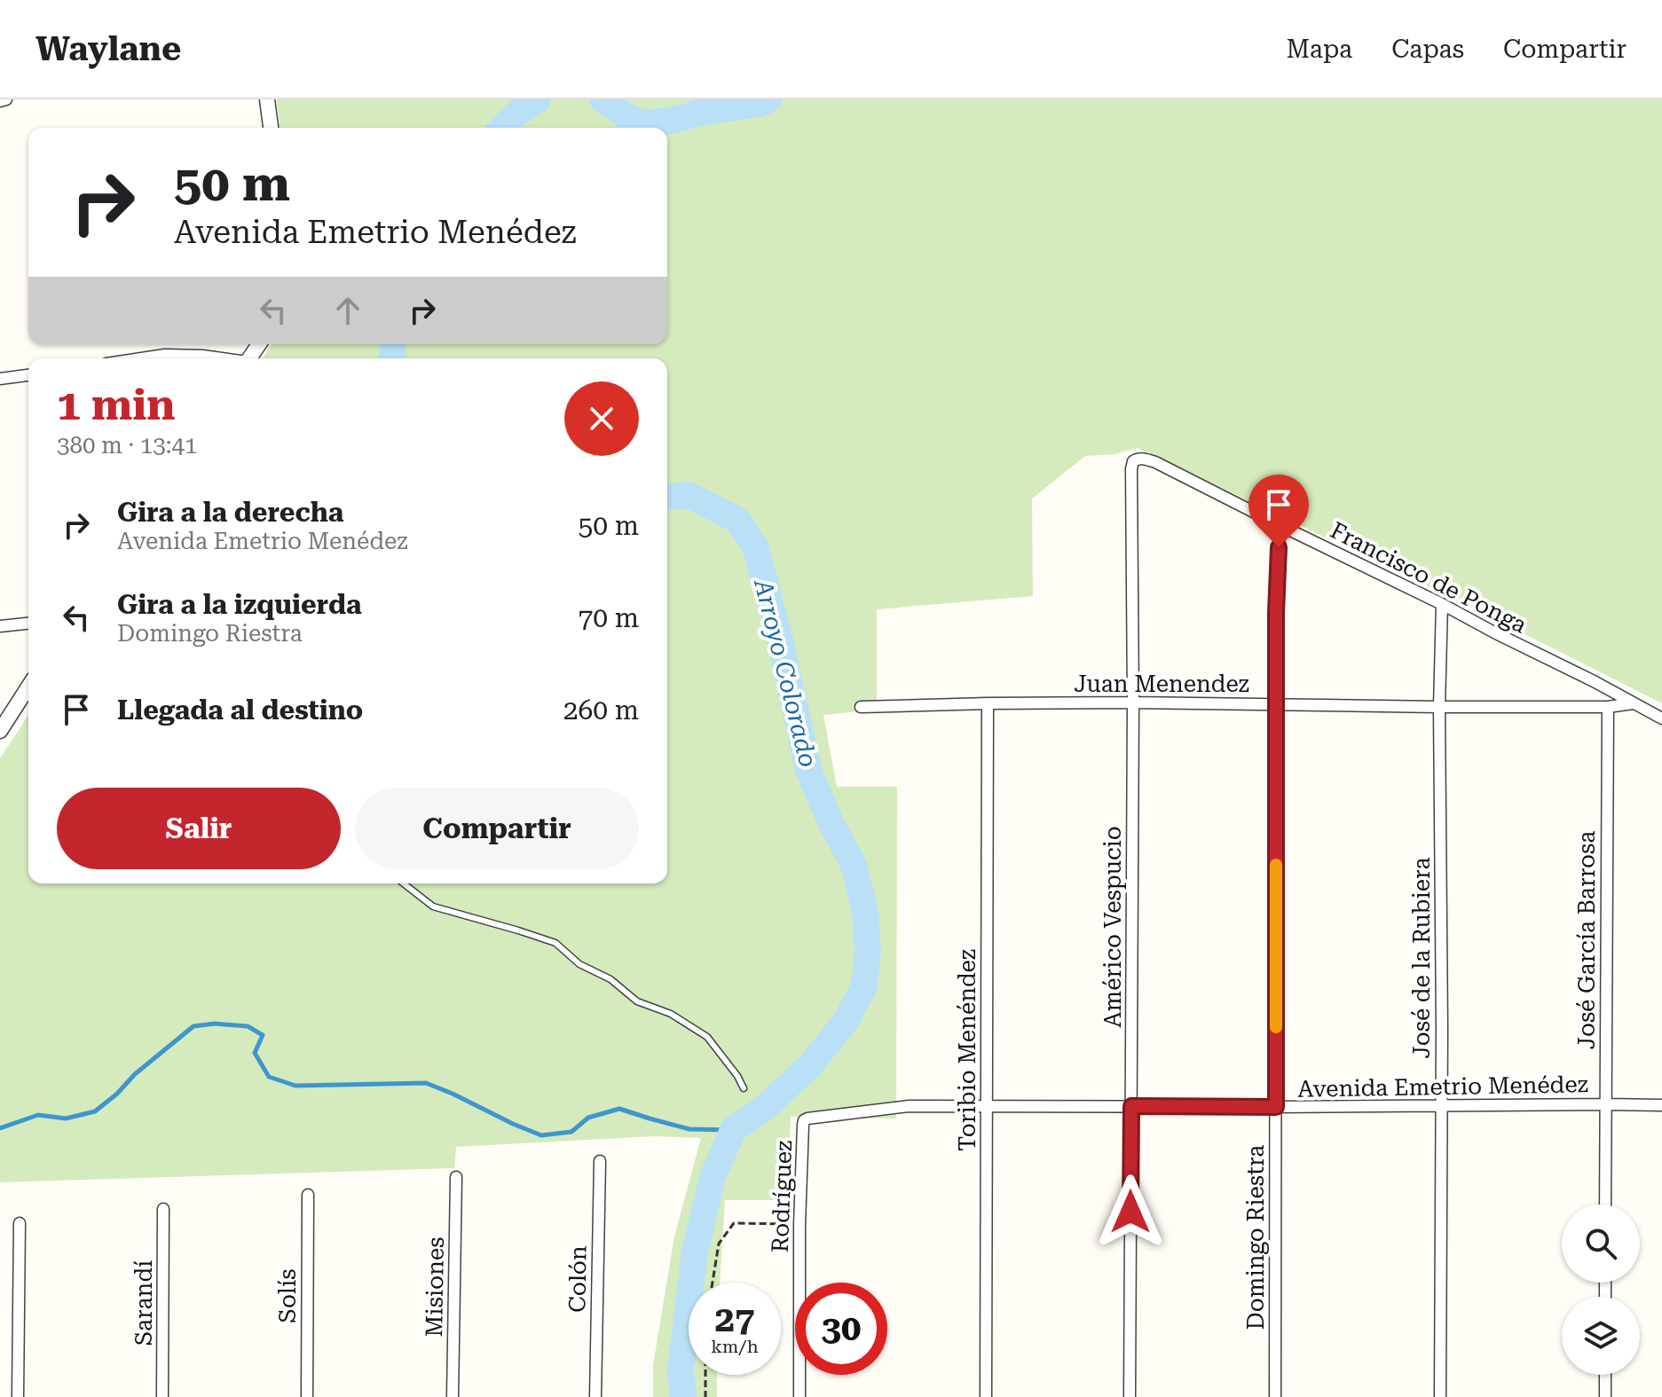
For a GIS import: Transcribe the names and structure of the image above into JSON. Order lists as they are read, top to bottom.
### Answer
{
  "streets": {
    "street": [
      "Francisco de Ponga",
      "Juan Menendez",
      "Américo Vespucio",
      "José García Barrosa",
      "José de la Rubiera",
      "Toribio Menéndez",
      "Avenida Emetrio Menédez",
      "Rodríguez",
      "Domingo Riestra",
      "Colón",
      "Misiones",
      "Solís",
      "Sarandí"
    ]
  },
  "crossings": [
    ["Francisco de Ponga", "Juan Menendez"],
    ["Francisco de Ponga", "Américo Vespucio"],
    ["Francisco de Ponga", "José de la Rubiera"],
    ["Francisco de Ponga", "Domingo Riestra"],
    ["Juan Menendez", "Américo Vespucio"],
    ["Juan Menendez", "José García Barrosa"],
    ["Juan Menendez", "José de la Rubiera"],
    ["Juan Menendez", "Toribio Menéndez"],
    ["Juan Menendez", "Domingo Riestra"],
    ["Américo Vespucio", "Avenida Emetrio Menédez"],
    ["José García Barrosa", "Avenida Emetrio Menédez"],
    ["José de la Rubiera", "Avenida Emetrio Menédez"],
    ["Toribio Menéndez", "Avenida Emetrio Menédez"],
    ["Avenida Emetrio Menédez", "Rodríguez"],
    ["Avenida Emetrio Menédez", "Domingo Riestra"]
  ],
  "water": ["Arroyo Colorado"],
  "page": {
    "header": "Waylane",
    "nav": ["Mapa", "Capas", "Compartir"],
    "turn": ["50 m", "Avenida Emetrio Menédez"],
    "heading": ["1 min", "380 m · 13:41"],
    "list": [
      {
        "name": "Gira a la derecha",
        "note": "Avenida Emetrio Menédez",
        "value": "50 m"
      },
      {
        "name": "Gira a la izquierda",
        "note": "Domingo Riestra",
        "value": "70 m"
      },
      {
        "name": "Llegada al destino",
        "value": "260 m"
      }
    ],
    "buttons": ["Salir", "Compartir"],
    "speed": "27 km/h",
    "limit": "30"
  }
}
